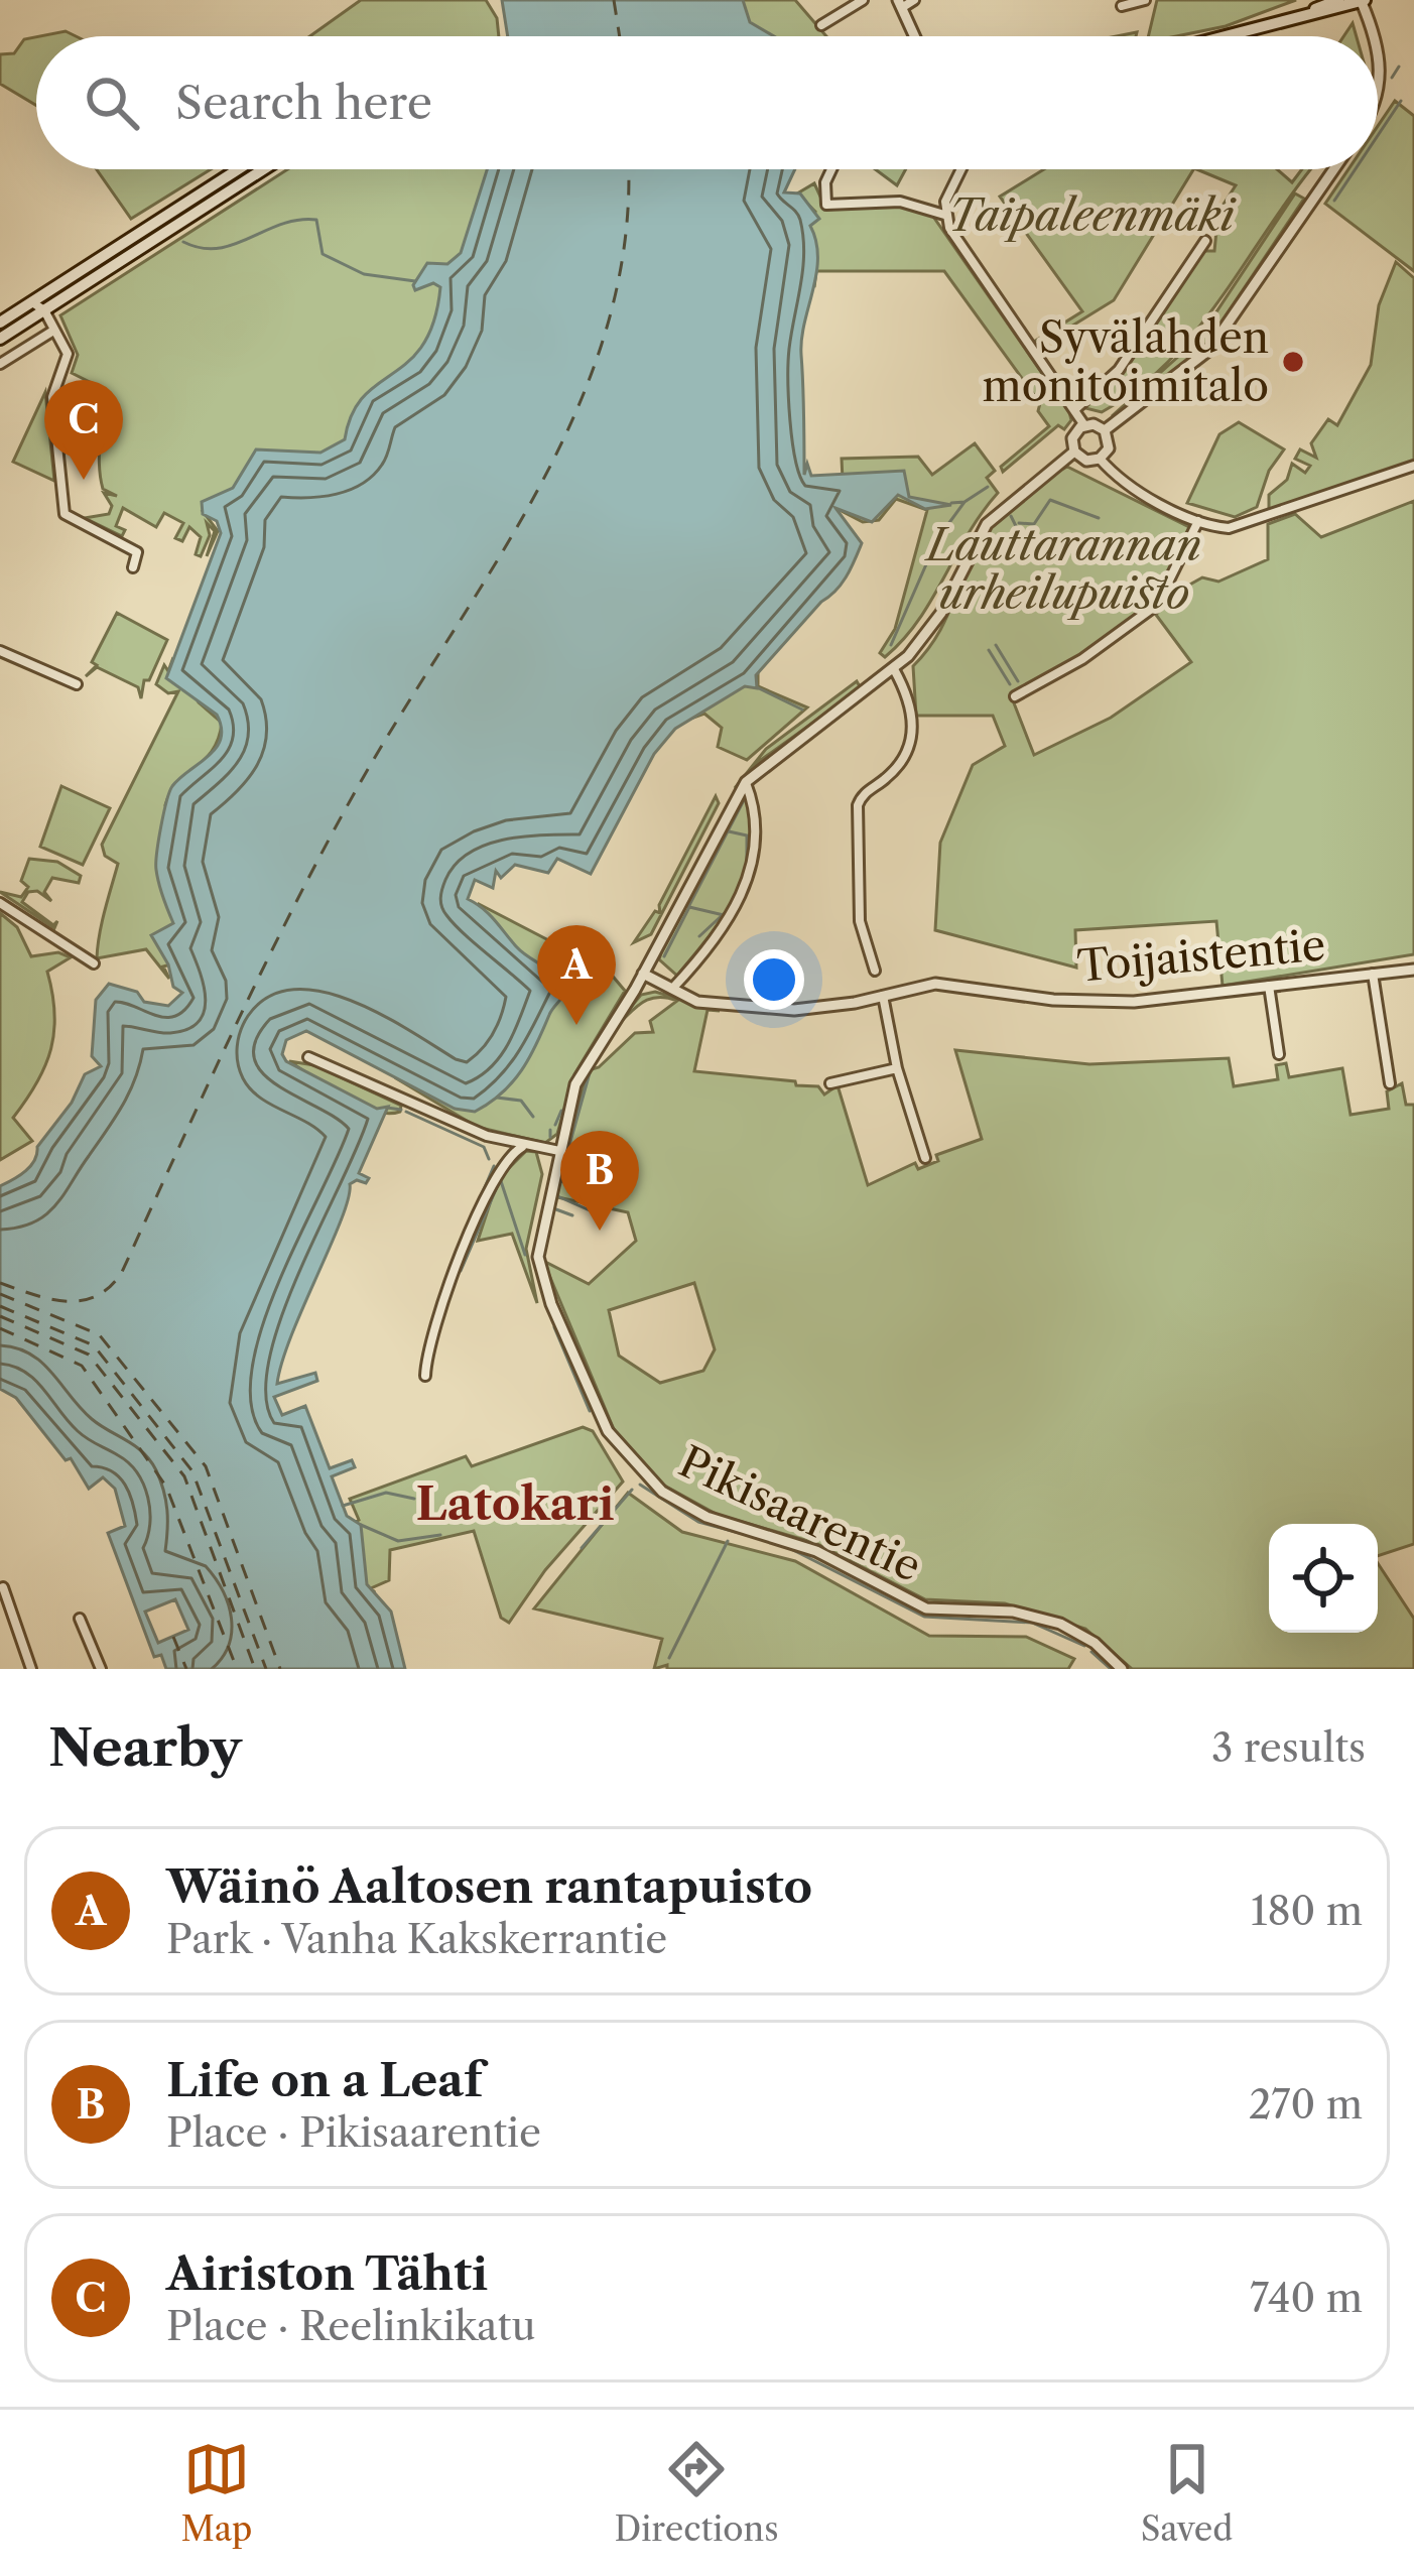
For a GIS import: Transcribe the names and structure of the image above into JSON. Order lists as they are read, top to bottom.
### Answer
{
  "streets": {
    "street": ["Toijaistentie", "Pikisaarentie"]
  },
  "crossings": [
    ["Toijaistentie", "Pikisaarentie"]
  ],
  "districts": ["Latokari"],
  "parks": ["Taipaleenmäki", "Lauttarannan urheilupuisto"],
  "places": ["Syvälahden monitoimitalo"],
  "page": {
    "search": "Search here",
    "pins": ["C", "A", "B"],
    "heading": ["Nearby", "3 results"],
    "list": [
      {
        "mark": "A",
        "name": "Wäinö Aaltosen rantapuisto",
        "note": "Park · Vanha Kakskerrantie",
        "value": "180 m"
      },
      {
        "mark": "B",
        "name": "Life on a Leaf",
        "note": "Place · Pikisaarentie",
        "value": "270 m"
      },
      {
        "mark": "C",
        "name": "Airiston Tähti",
        "note": "Place · Reelinkikatu",
        "value": "740 m"
      }
    ],
    "nav": ["Map", "Directions", "Saved"]
  }
}
